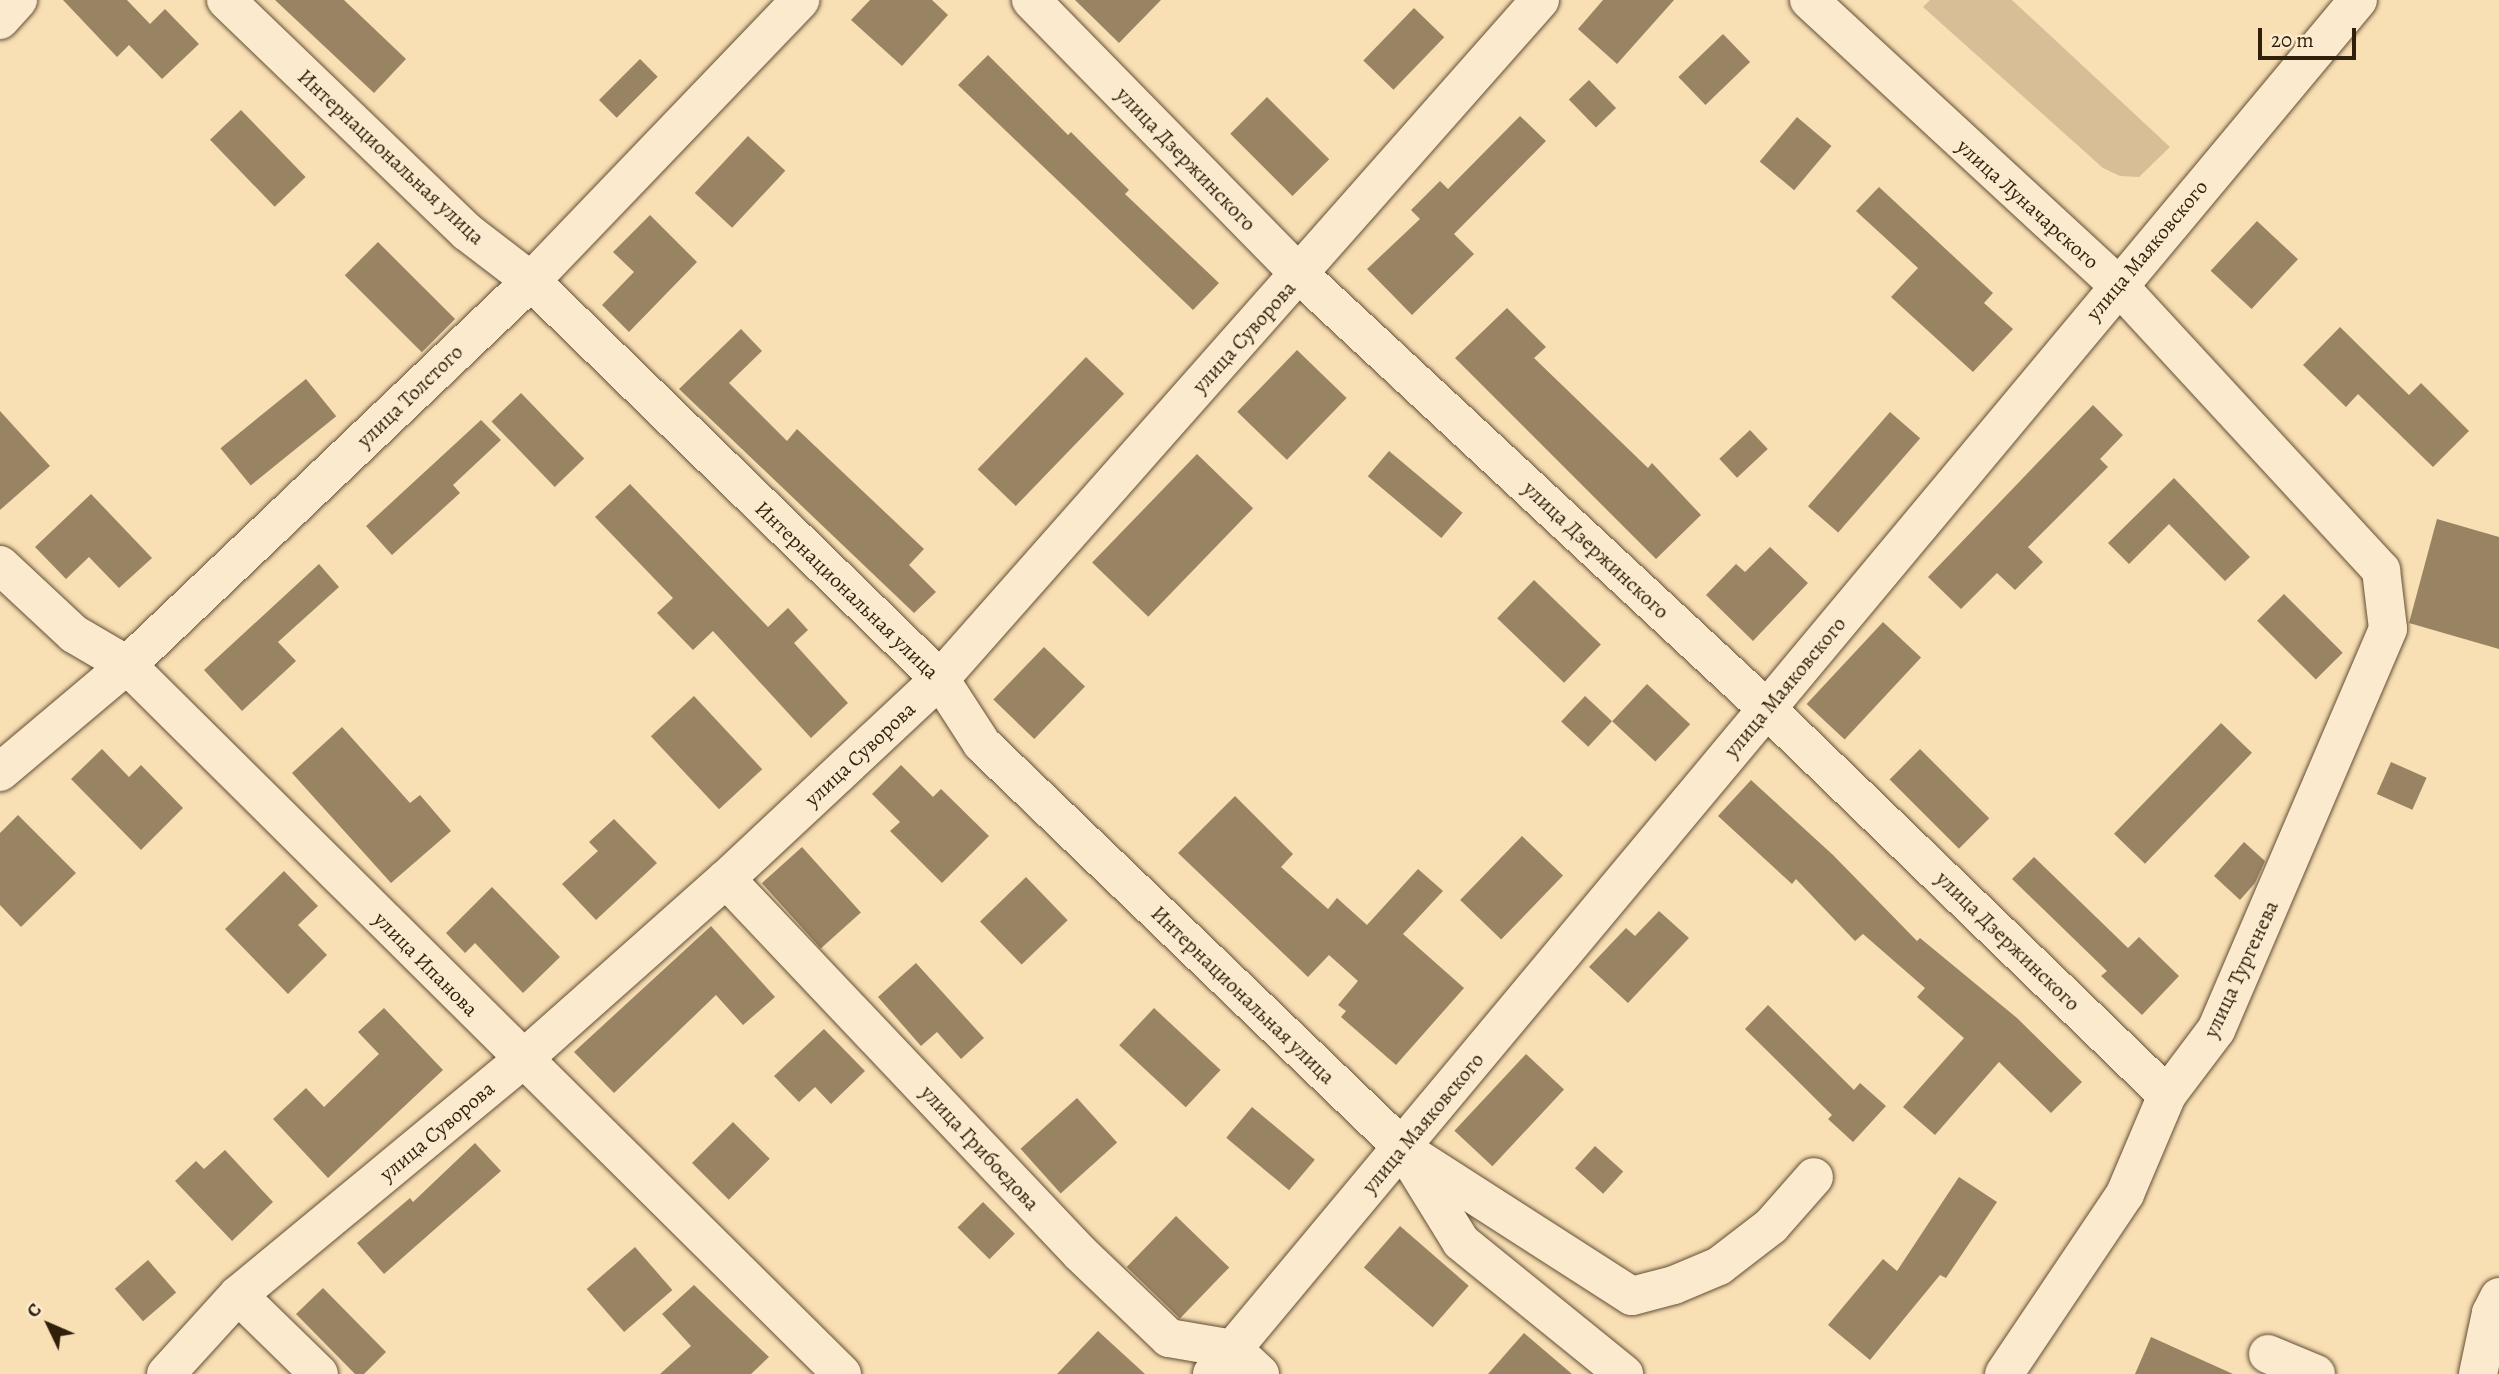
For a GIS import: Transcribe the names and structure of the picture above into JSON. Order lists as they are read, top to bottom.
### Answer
{
  "streets": {
    "street": [
      "Интернациональная улица",
      "улица Дзержинского",
      "улица Луначарского",
      "улица Маяковского",
      "улица Суворова",
      "улица Толстого",
      "улица Ипанова",
      "улица Тургенева",
      "улица Грибоедова"
    ]
  },
  "crossings": [
    ["Интернациональная улица", "улица Маяковского"],
    ["Интернациональная улица", "улица Суворова"],
    ["Интернациональная улица", "улица Толстого"],
    ["улица Дзержинского", "улица Маяковского"],
    ["улица Дзержинского", "улица Суворова"],
    ["улица Дзержинского", "улица Тургенева"],
    ["улица Луначарского", "улица Маяковского"],
    ["улица Луначарского", "улица Тургенева"],
    ["улица Маяковского", "улица Грибоедова"],
    ["улица Суворова", "улица Ипанова"],
    ["улица Суворова", "улица Грибоедова"],
    ["улица Толстого", "улица Ипанова"]
  ],
  "scale_bar": "20 m",
  "north": "top left"
}
